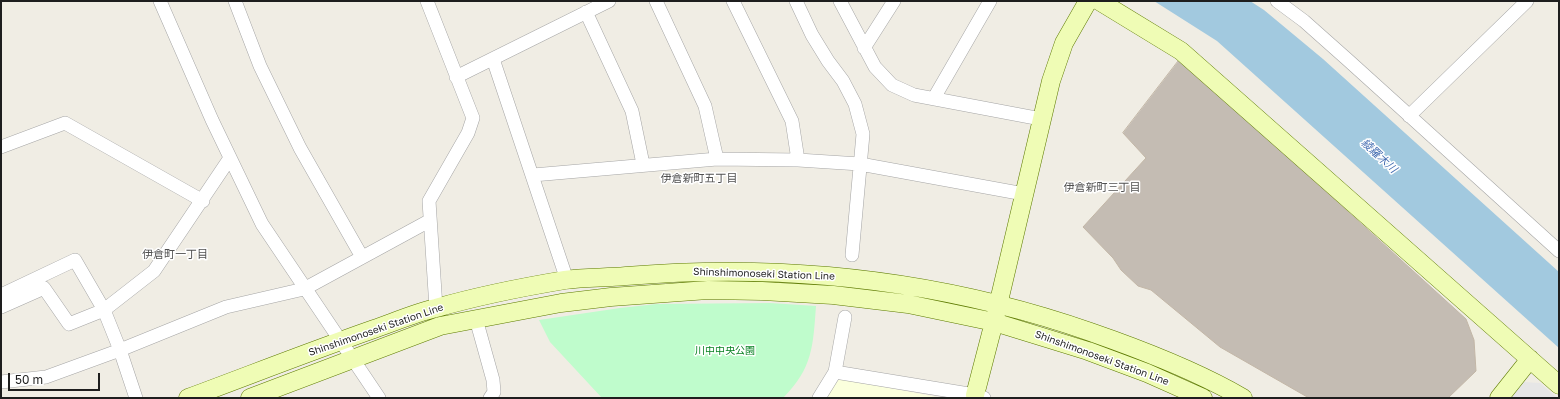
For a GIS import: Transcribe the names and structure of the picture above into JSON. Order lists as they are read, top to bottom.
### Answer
{
  "streets": {
    "main road": ["Shinshimonoseki Station Line"]
  },
  "districts": ["伊倉新町五丁目", "伊倉新町三丁目", "伊倉町一丁目"],
  "water": ["綾羅木川"],
  "parks": ["川中中央公園"],
  "scale_bar": "50 m"
}
